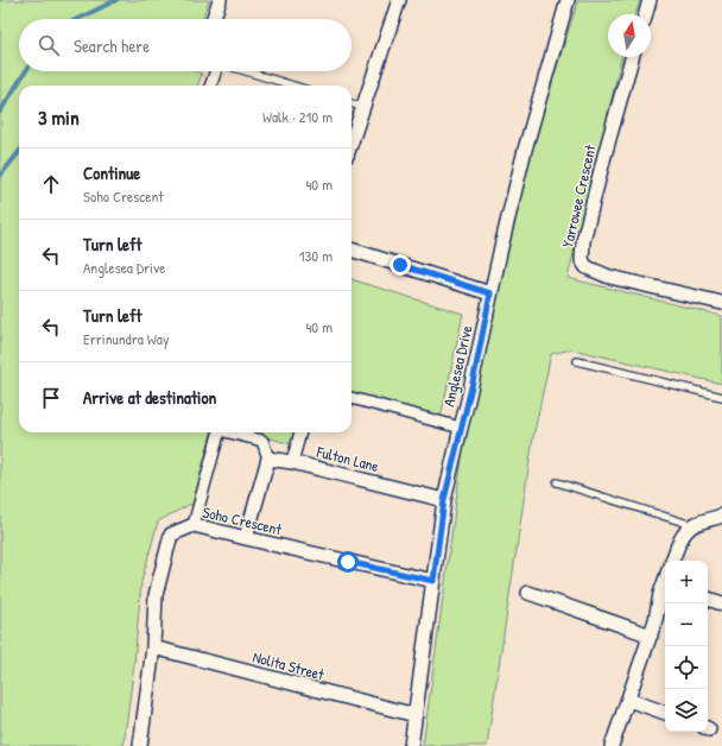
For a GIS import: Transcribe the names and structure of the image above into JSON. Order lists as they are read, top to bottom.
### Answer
{
  "streets": {
    "street": [
      "Yarrowee Crescent",
      "Anglesea Drive",
      "Fulton Lane",
      "Soho Crescent",
      "Nolita Street"
    ]
  },
  "crossings": [
    ["Anglesea Drive", "Fulton Lane"],
    ["Anglesea Drive", "Soho Crescent"],
    ["Anglesea Drive", "Nolita Street"],
    ["Soho Crescent", "Nolita Street"]
  ],
  "north": "top",
  "page": {
    "search": "Search here",
    "heading": ["3 min", "Walk · 210 m"],
    "list": [
      ["Continue", "Soho Crescent", "40 m"],
      ["Turn left", "Anglesea Drive", "130 m"],
      ["Turn left", "Errinundra Way", "40 m"],
      "Arrive at destination"
    ],
    "map_buttons": ["+", "−"]
  }
}
